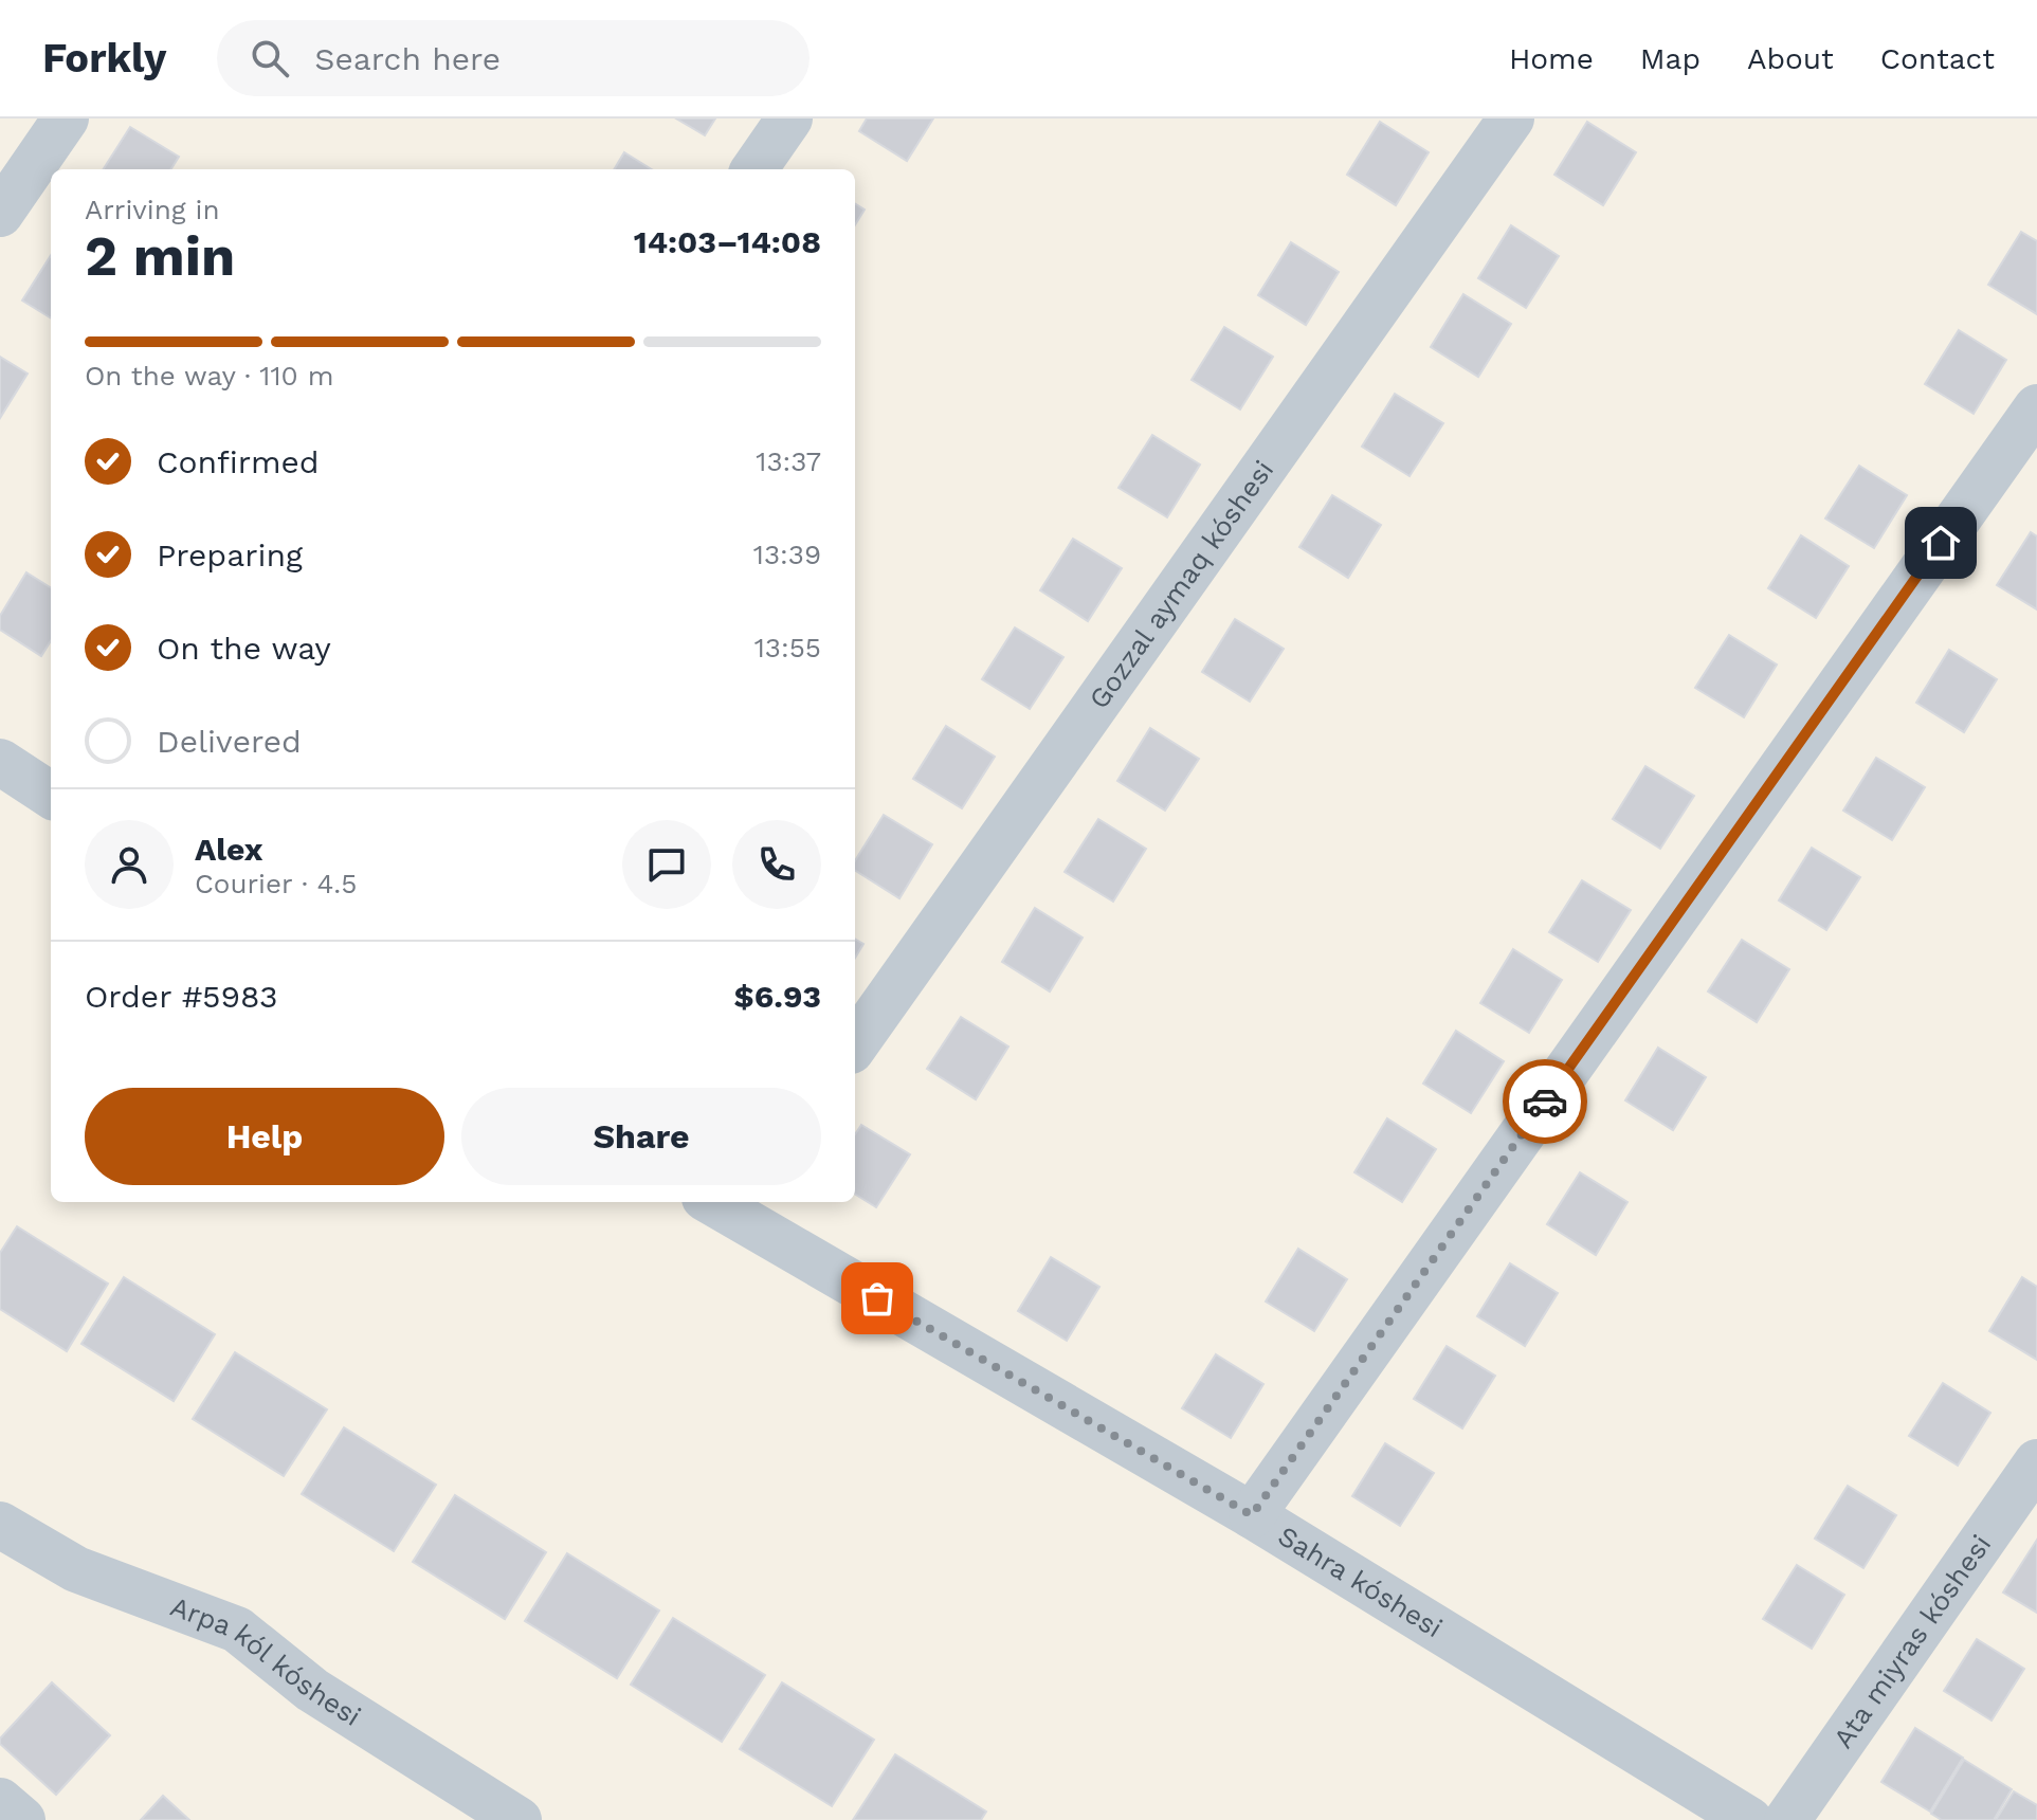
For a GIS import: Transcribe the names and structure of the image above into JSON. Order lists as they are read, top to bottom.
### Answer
{
  "streets": {
    "street": [
      "Gozzal aymaq kóshesi",
      "Sahra kóshesi",
      "Ata miyras kóshesi",
      "Arpa kól kóshesi"
    ]
  },
  "page": {
    "header": "Forkly",
    "search": "Search here",
    "nav": [
      "Home",
      "Map",
      "About",
      "Contact"
    ],
    "heading": ["2 min", "Arriving in", "14:03–14:08"],
    "panel": [
      "Alex",
      "Courier · 4.5",
      "Order #5983",
      "$6.93"
    ],
    "bar": "On the way · 110 m",
    "list": [
      ["Confirmed", "13:37"],
      ["Preparing", "13:39"],
      ["On the way", "13:55"],
      "Delivered"
    ],
    "buttons": ["Help", "Share"]
  }
}
